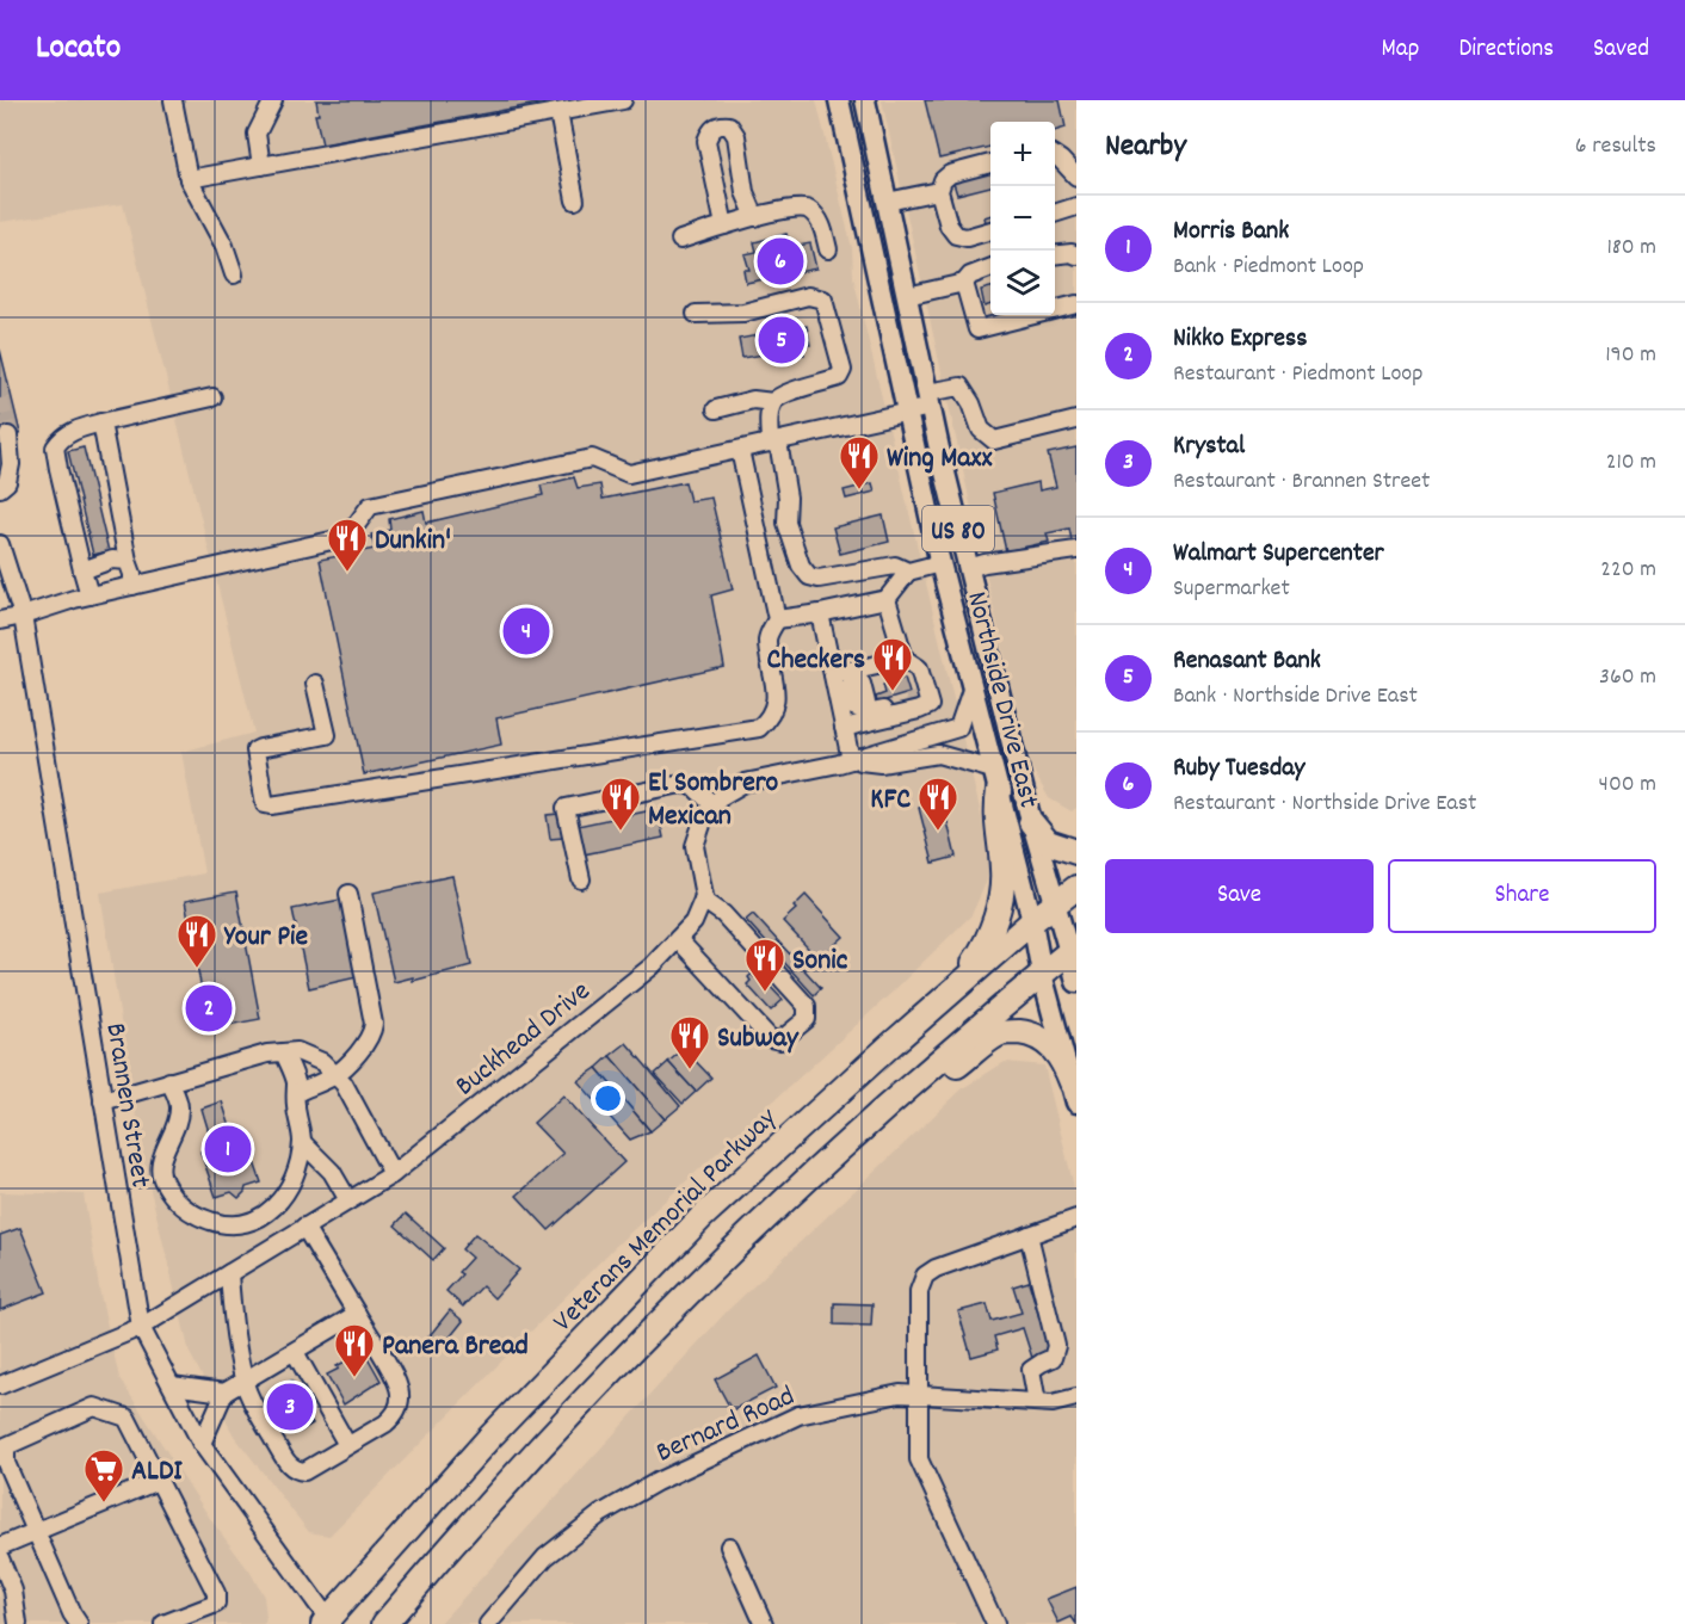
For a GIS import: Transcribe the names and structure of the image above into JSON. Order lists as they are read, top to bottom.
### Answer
{
  "streets": {
    "highway": ["Veterans Memorial Parkway"],
    "main road": ["US 80", "Northside Drive East"],
    "street": ["Buckhead Drive", "Brannen Street", "Bernard Road"]
  },
  "crossings": [
    ["Northside Drive East", "Veterans Memorial Parkway"],
    ["Buckhead Drive", "Brannen Street"],
    ["Brannen Street", "Veterans Memorial Parkway"]
  ],
  "places": {
    "restaurant": [
      "Wing Maxx",
      "Dunkin'",
      "Checkers",
      "El Sombrero Mexican",
      "KFC",
      "Your Pie",
      "Sonic",
      "Subway",
      "Panera Bread"
    ],
    "supermarket": ["ALDI"]
  },
  "page": {
    "header": "Locato",
    "nav": ["Map", "Directions", "Saved"],
    "heading": ["Nearby", "6 results"],
    "map_buttons": ["+", "−"],
    "list": [
      {
        "mark": "1",
        "name": "Morris Bank",
        "note": "Bank · Piedmont Loop",
        "value": "180 m"
      },
      {
        "mark": "2",
        "name": "Nikko Express",
        "note": "Restaurant · Piedmont Loop",
        "value": "190 m"
      },
      {
        "mark": "3",
        "name": "Krystal",
        "note": "Restaurant · Brannen Street",
        "value": "210 m"
      },
      {
        "mark": "4",
        "name": "Walmart Supercenter",
        "note": "Supermarket",
        "value": "220 m"
      },
      {
        "mark": "5",
        "name": "Renasant Bank",
        "note": "Bank · Northside Drive East",
        "value": "360 m"
      },
      {
        "mark": "6",
        "name": "Ruby Tuesday",
        "note": "Restaurant · Northside Drive East",
        "value": "400 m"
      }
    ],
    "pins": [
      "6",
      "5",
      "4",
      "2",
      "1",
      "3"
    ],
    "buttons": ["Save", "Share"]
  }
}
